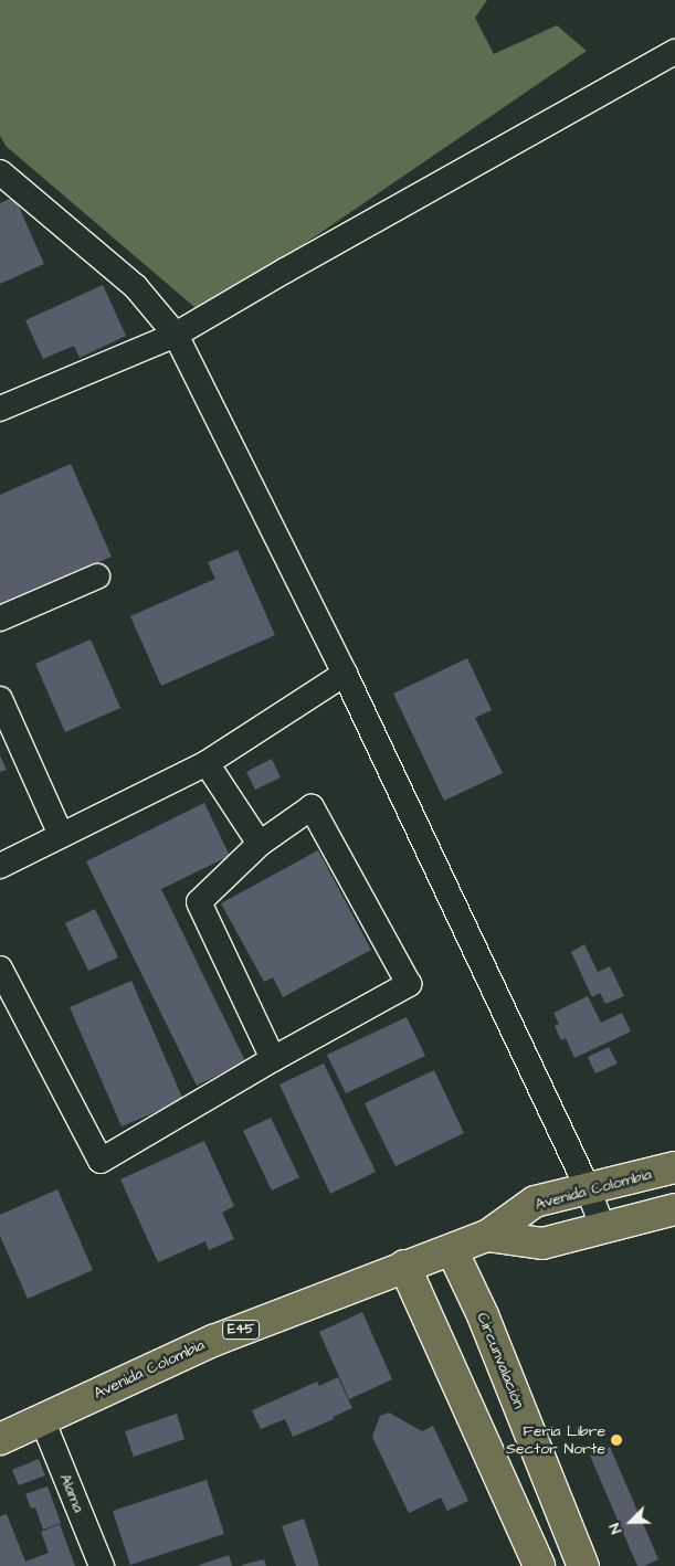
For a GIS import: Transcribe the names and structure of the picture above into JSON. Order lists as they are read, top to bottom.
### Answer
{
  "streets": {
    "main road": ["Avenida Colombia", "E45", "Circunvalación"],
    "street": ["Alama"]
  },
  "crossings": [
    ["Avenida Colombia", "Circunvalación"],
    ["Avenida Colombia", "Alama"]
  ],
  "places": ["Feria Libre Sector Norte"],
  "north": "bottom left"
}
